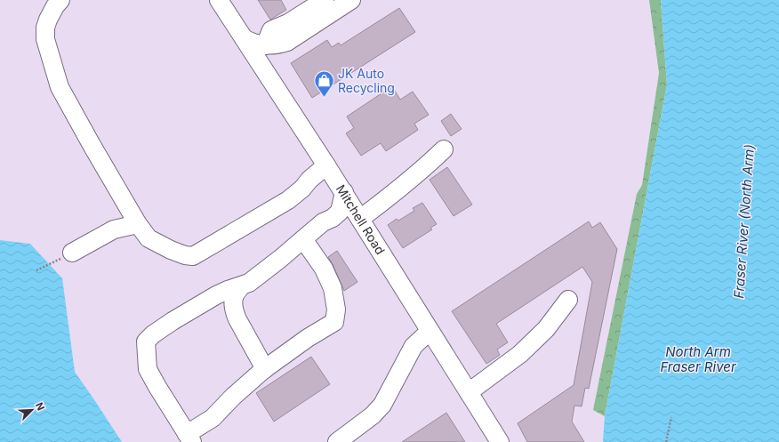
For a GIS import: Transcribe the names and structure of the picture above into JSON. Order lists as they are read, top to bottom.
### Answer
{
  "streets": {
    "street": ["Mitchell Road"]
  },
  "water": ["Fraser River (North Arm)", "North Arm Fraser River"],
  "places": {
    "shop": ["JK Auto Recycling"]
  },
  "north": "top right"
}
